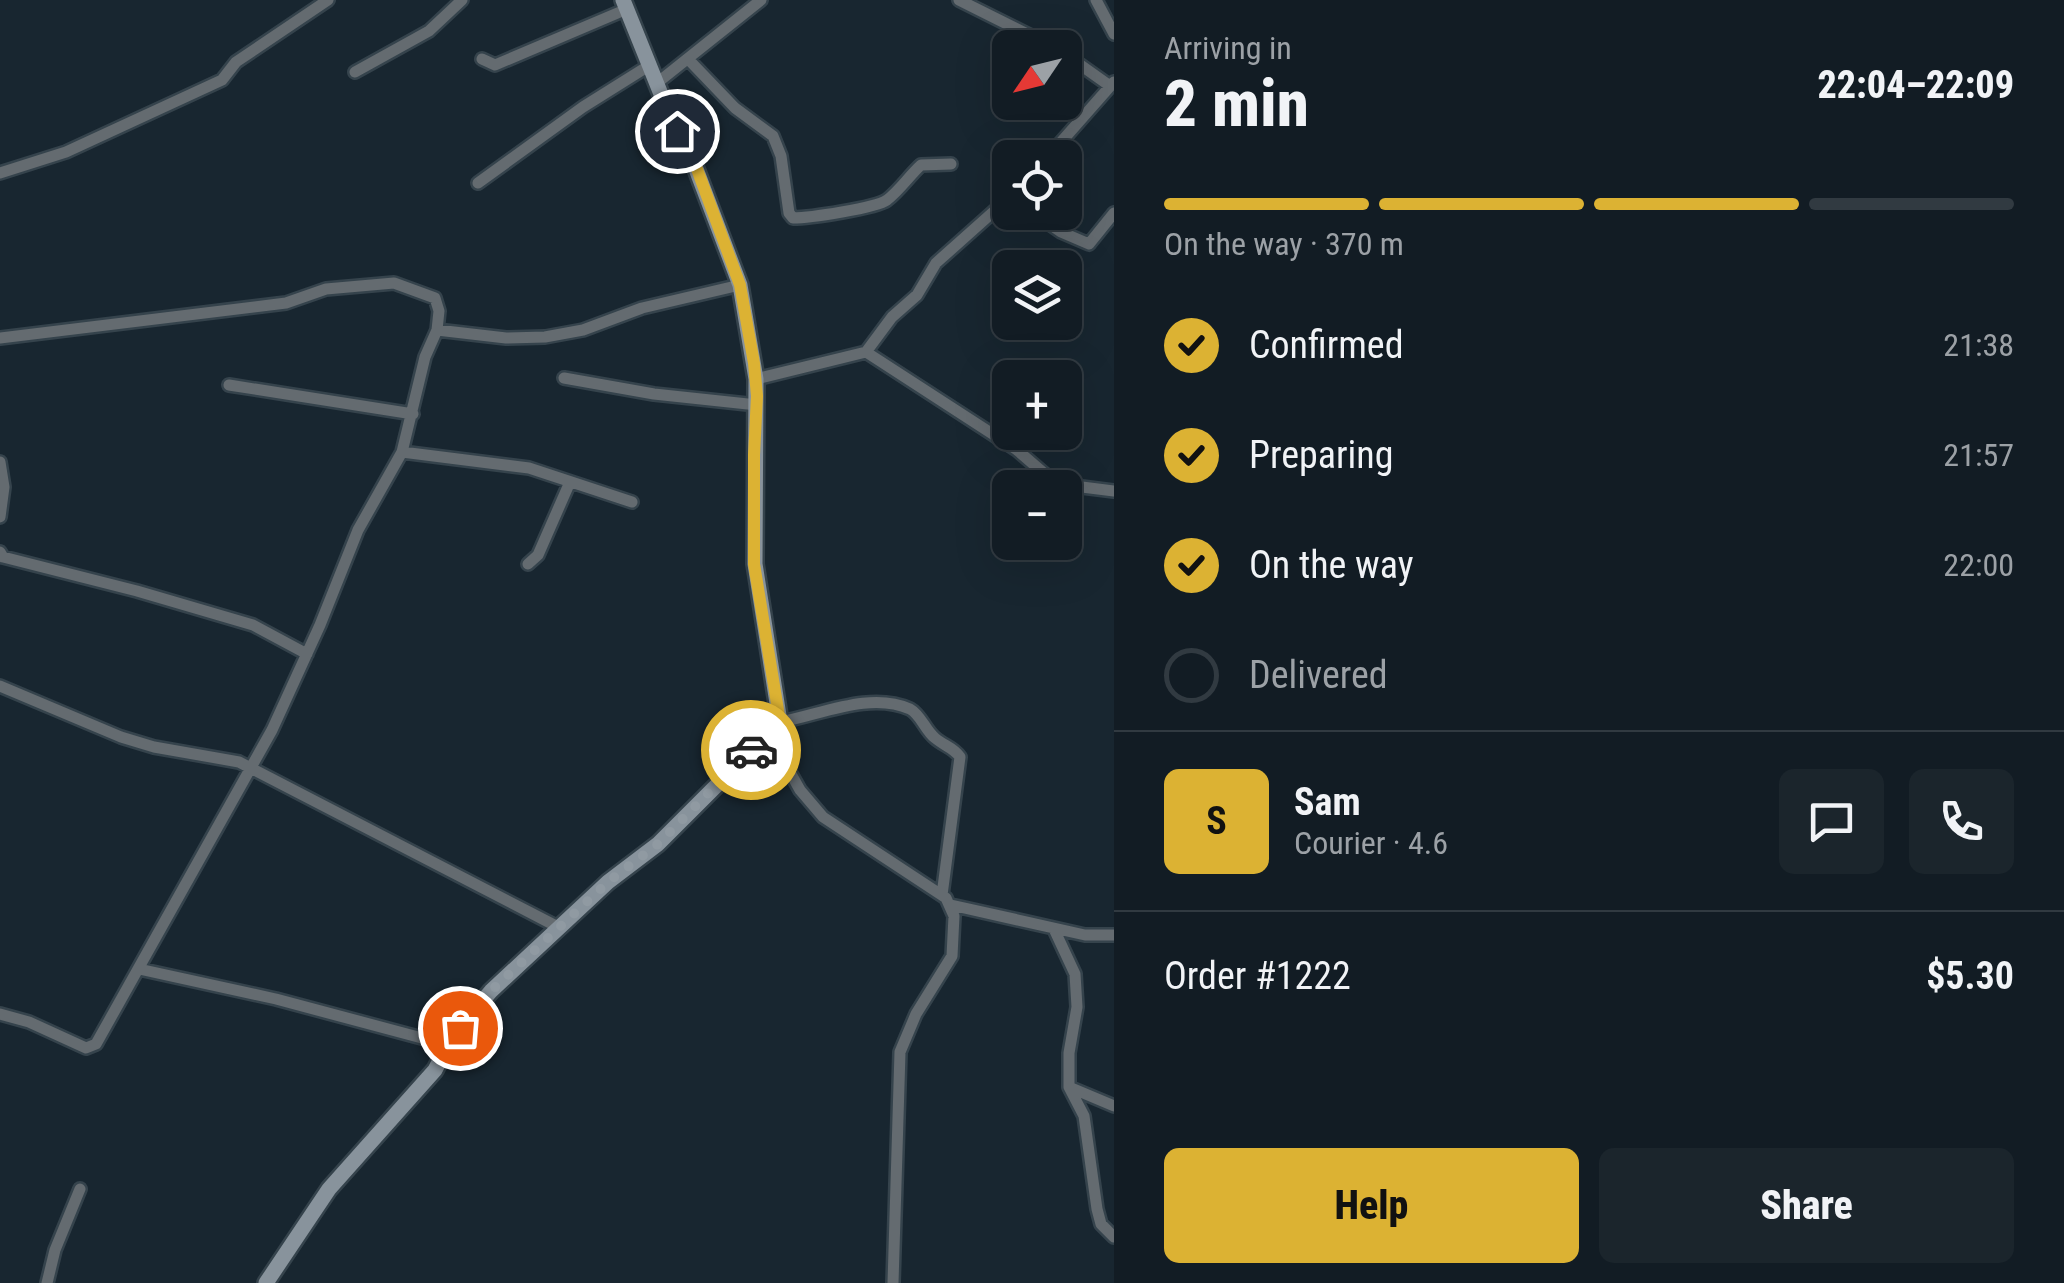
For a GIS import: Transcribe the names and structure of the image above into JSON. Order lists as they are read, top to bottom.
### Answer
{
  "north": "bottom left",
  "page": {
    "heading": ["2 min", "Arriving in", "22:04–22:09"],
    "panel": [
      "Sam",
      "Courier · 4.6",
      "Order #1222",
      "$5.30"
    ],
    "map_buttons": ["+", "−"],
    "bar": "On the way · 370 m",
    "list": [
      ["Confirmed", "21:38"],
      ["Preparing", "21:57"],
      ["On the way", "22:00"],
      "Delivered"
    ],
    "round": "S",
    "buttons": ["Help", "Share"]
  }
}
